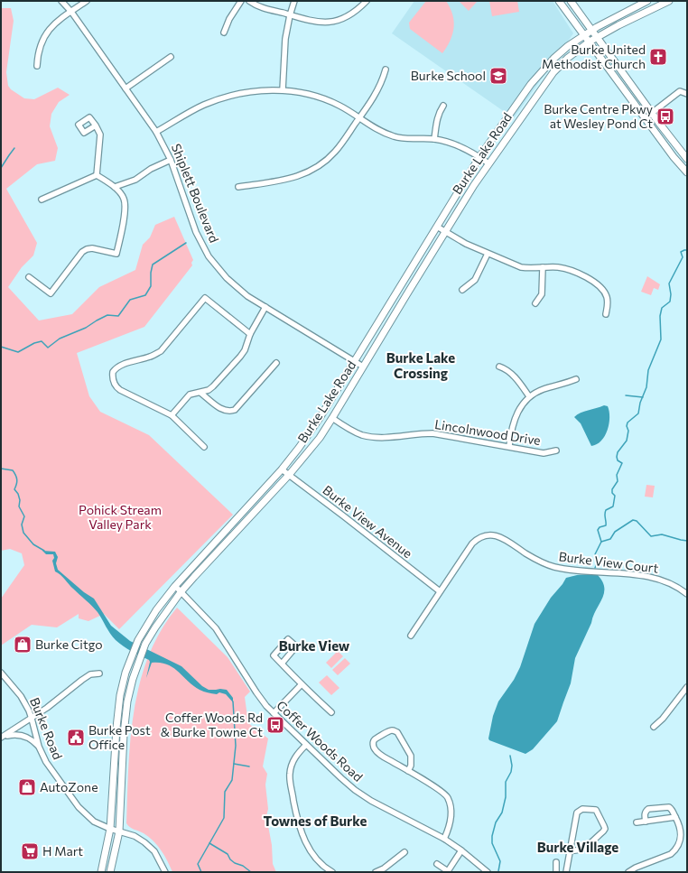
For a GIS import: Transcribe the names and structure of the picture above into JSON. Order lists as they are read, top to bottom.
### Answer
{
  "streets": {
    "main road": ["Burke Lake Road"],
    "street": [
      "Shiplett Boulevard",
      "Lincolnwood Drive",
      "Burke View Avenue",
      "Burke View Court",
      "Burke Road",
      "Coffer Woods Road"
    ]
  },
  "crossings": [
    ["Burke Lake Road", "Shiplett Boulevard"],
    ["Burke Lake Road", "Lincolnwood Drive"],
    ["Burke Lake Road", "Burke View Avenue"],
    ["Burke Lake Road", "Burke Road"],
    ["Burke Lake Road", "Coffer Woods Road"],
    ["Burke View Avenue", "Burke View Court"]
  ],
  "districts": [
    "Burke Lake Crossing",
    "Burke View",
    "Townes of Burke",
    "Burke Village"
  ],
  "parks": ["Pohick Stream Valley Park"],
  "places": {
    "church": ["Burke United Methodist Church"],
    "school or university": ["Burke School"],
    "bus stop": ["Burke Centre Pkwy at Wesley Pond Ct", "Coffer Woods Rd & Burke Towne Ct"],
    "shop": ["Burke Citgo", "AutoZone"],
    "public building": ["Burke Post Office"],
    "supermarket": ["H Mart"]
  }
}
